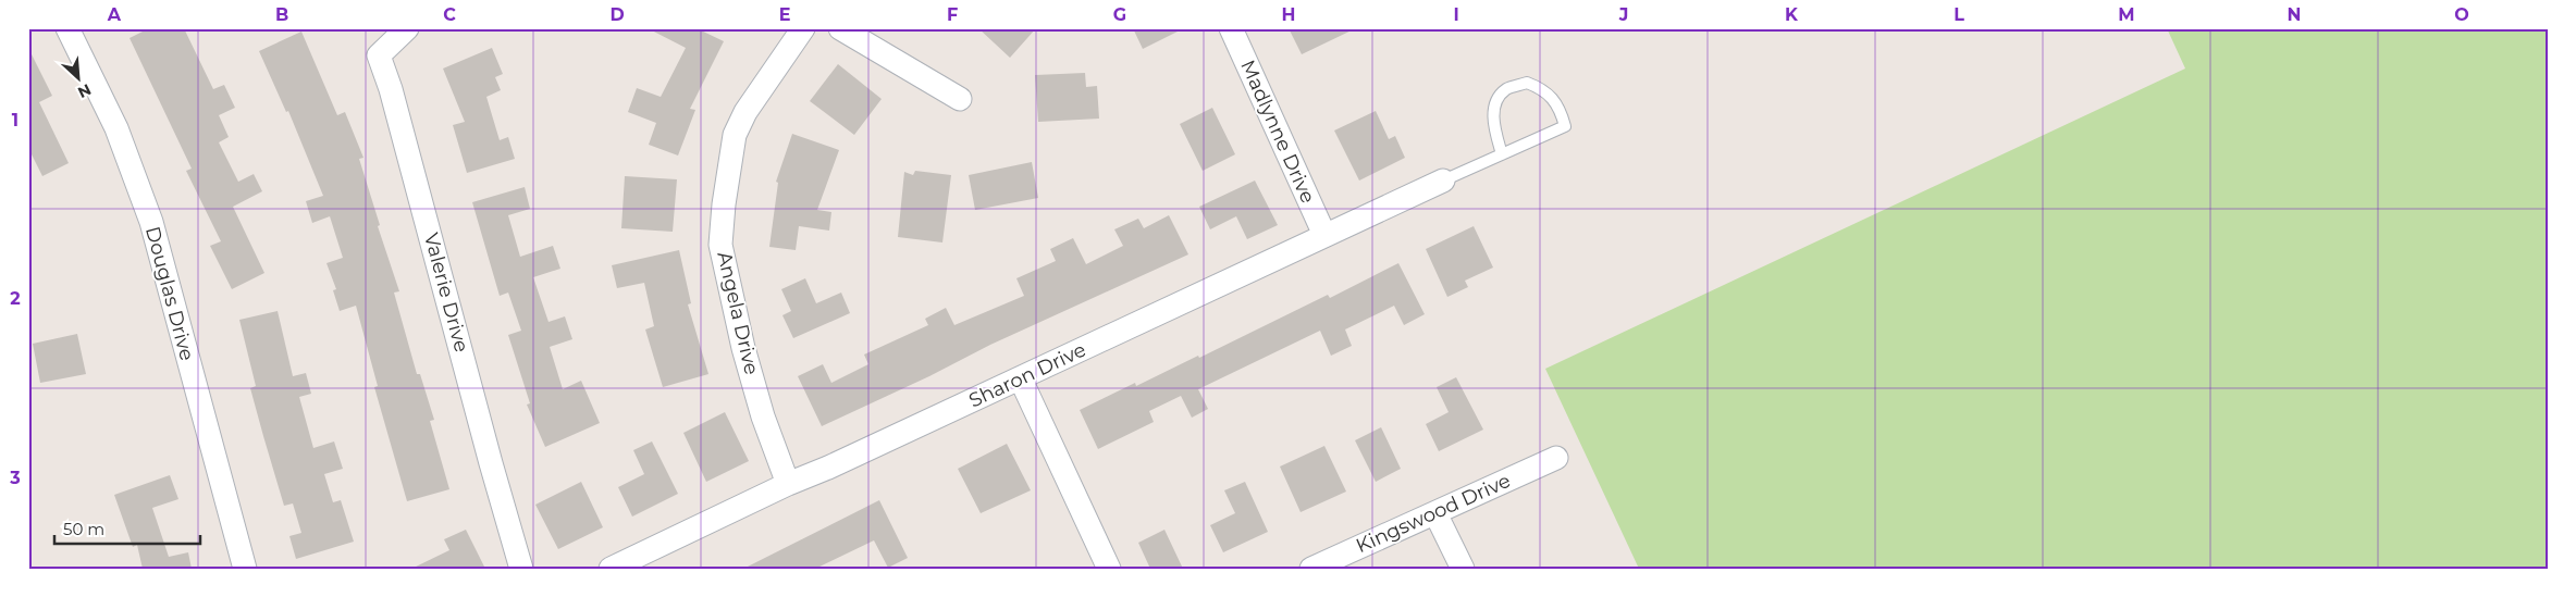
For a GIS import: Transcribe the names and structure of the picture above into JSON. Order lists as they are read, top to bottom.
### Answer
{
  "streets": {
    "street": [
      "Madlynne Drive",
      "Valerie Drive",
      "Douglas Drive",
      "Angela Drive",
      "Sharon Drive",
      "Kingswood Drive"
    ]
  },
  "crossings": [
    ["Madlynne Drive", "Sharon Drive"],
    ["Angela Drive", "Sharon Drive"]
  ],
  "scale_bar": "50 m",
  "north": "bottom right",
  "grid": {
    "columns": [
      "A",
      "B",
      "C",
      "D",
      "E",
      "F",
      "G",
      "H",
      "I",
      "J",
      "K",
      "L",
      "M",
      "N",
      "O"
    ],
    "rows": ["1", "2", "3"]
  }
}
